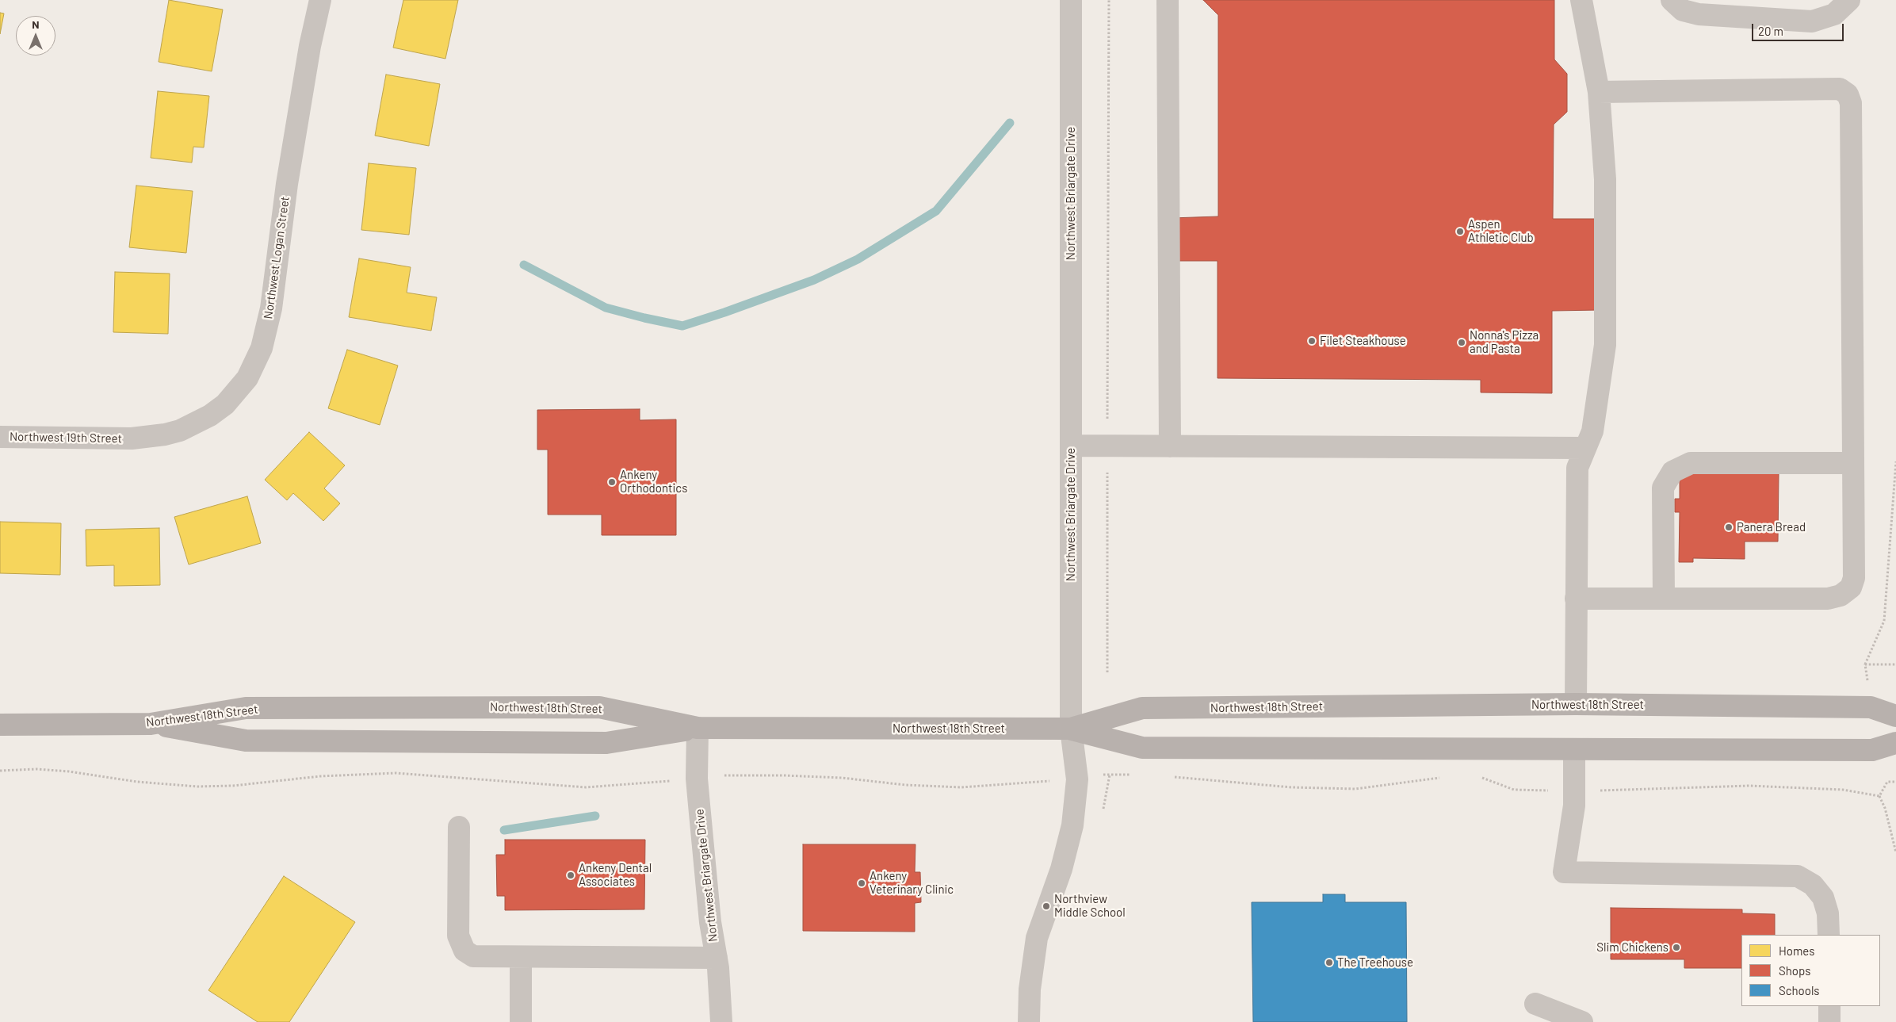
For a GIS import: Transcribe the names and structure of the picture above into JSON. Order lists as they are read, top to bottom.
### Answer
{
  "streets": {
    "main road": ["Northwest 18th Street"],
    "street": ["Northwest Briargate Drive", "Northwest Logan Street", "Northwest 19th Street"]
  },
  "crossings": [
    ["Northwest Briargate Drive", "Northwest 18th Street"],
    ["Northwest Logan Street", "Northwest 19th Street"]
  ],
  "places": [
    "Aspen Athletic Club",
    "Filet Steakhouse",
    "Nonna's Pizza and Pasta",
    "Ankeny Orthodontics",
    "Panera Bread",
    "Ankeny Dental Associates",
    "Ankeny Veterinary Clinic",
    "Northview Middle School",
    "Slim Chickens",
    "The Treehouse"
  ],
  "legend": ["Homes", "Shops", "Schools"],
  "scale_bar": "20 m",
  "north": "top"
}
